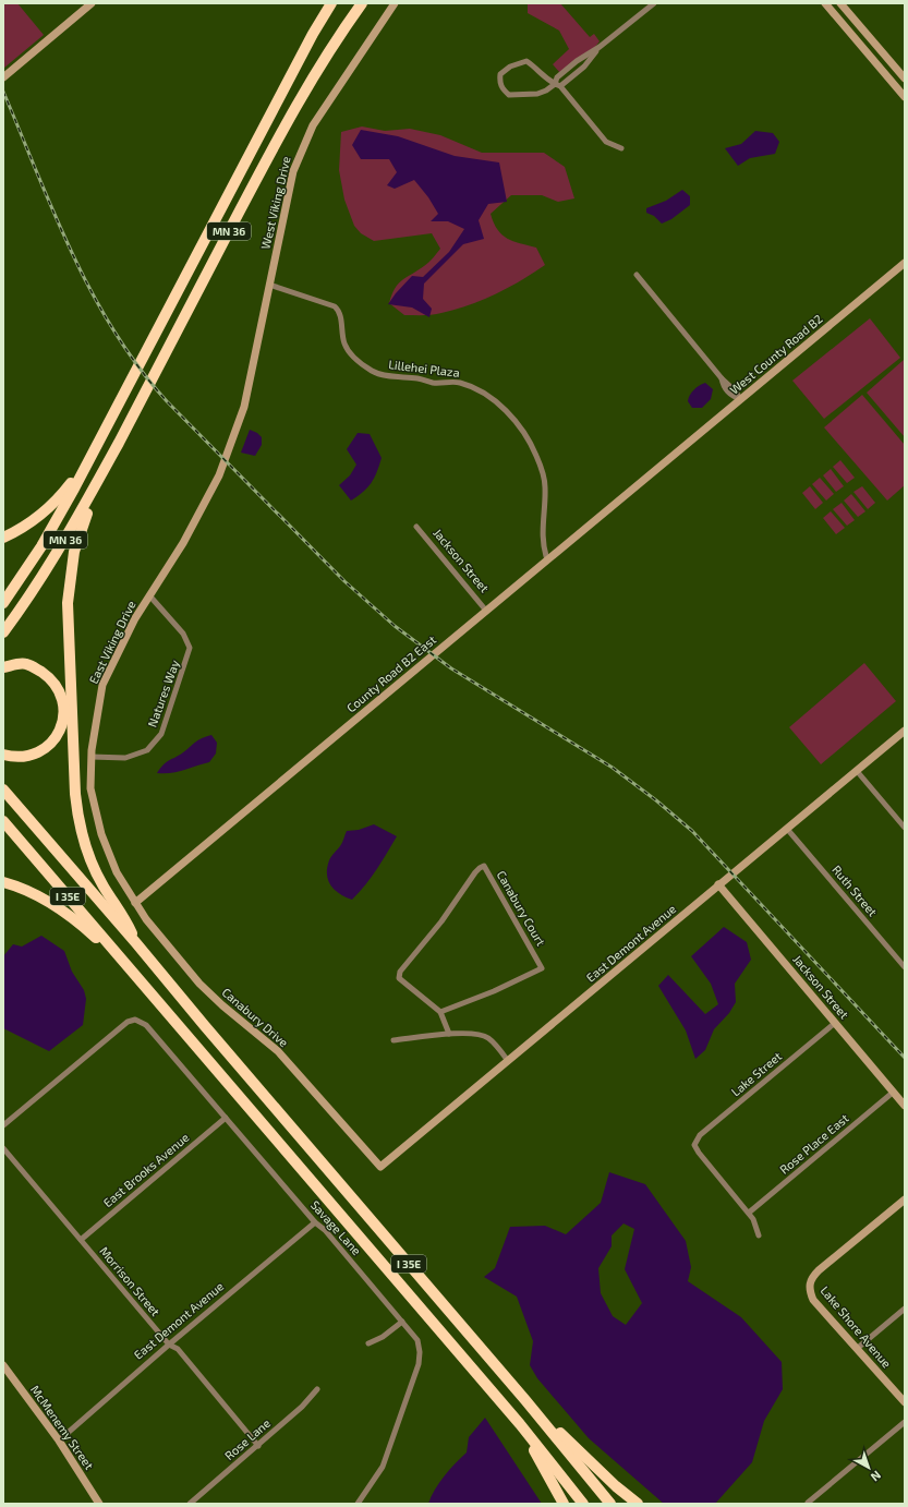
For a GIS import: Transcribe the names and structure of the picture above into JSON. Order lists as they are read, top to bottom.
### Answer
{
  "streets": {
    "highway": ["MN 36", "I 35E"],
    "street": [
      "West Viking Drive",
      "West County Road B2",
      "Lillehei Plaza",
      "Jackson Street",
      "East Viking Drive",
      "County Road B2 East",
      "Natures Way",
      "Ruth Street",
      "Canabury Court",
      "East Demont Avenue",
      "Canabury Drive",
      "Lake Street",
      "Rose Place East",
      "East Brooks Avenue",
      "Savage Lane",
      "Morrison Street",
      "Lake Shore Avenue",
      "McMenemy Street",
      "Rose Lane"
    ]
  },
  "crossings": [
    ["West Viking Drive", "Lillehei Plaza"],
    ["West Viking Drive", "East Viking Drive"],
    ["West County Road B2", "County Road B2 East"],
    ["Lillehei Plaza", "County Road B2 East"],
    ["Jackson Street", "County Road B2 East"],
    ["Jackson Street", "East Demont Avenue"],
    ["Jackson Street", "Lake Street"],
    ["Jackson Street", "Rose Place East"],
    ["East Viking Drive", "County Road B2 East"],
    ["East Viking Drive", "Natures Way"],
    ["East Viking Drive", "Canabury Drive"],
    ["County Road B2 East", "Canabury Drive"],
    ["Ruth Street", "East Demont Avenue"],
    ["East Demont Avenue", "Canabury Drive"],
    ["East Demont Avenue", "Savage Lane"],
    ["East Demont Avenue", "Morrison Street"],
    ["East Demont Avenue", "McMenemy Street"],
    ["Lake Street", "Rose Place East"],
    ["East Brooks Avenue", "Savage Lane"],
    ["East Brooks Avenue", "Morrison Street"],
    ["Morrison Street", "Rose Lane"]
  ],
  "north": "bottom right"
}
